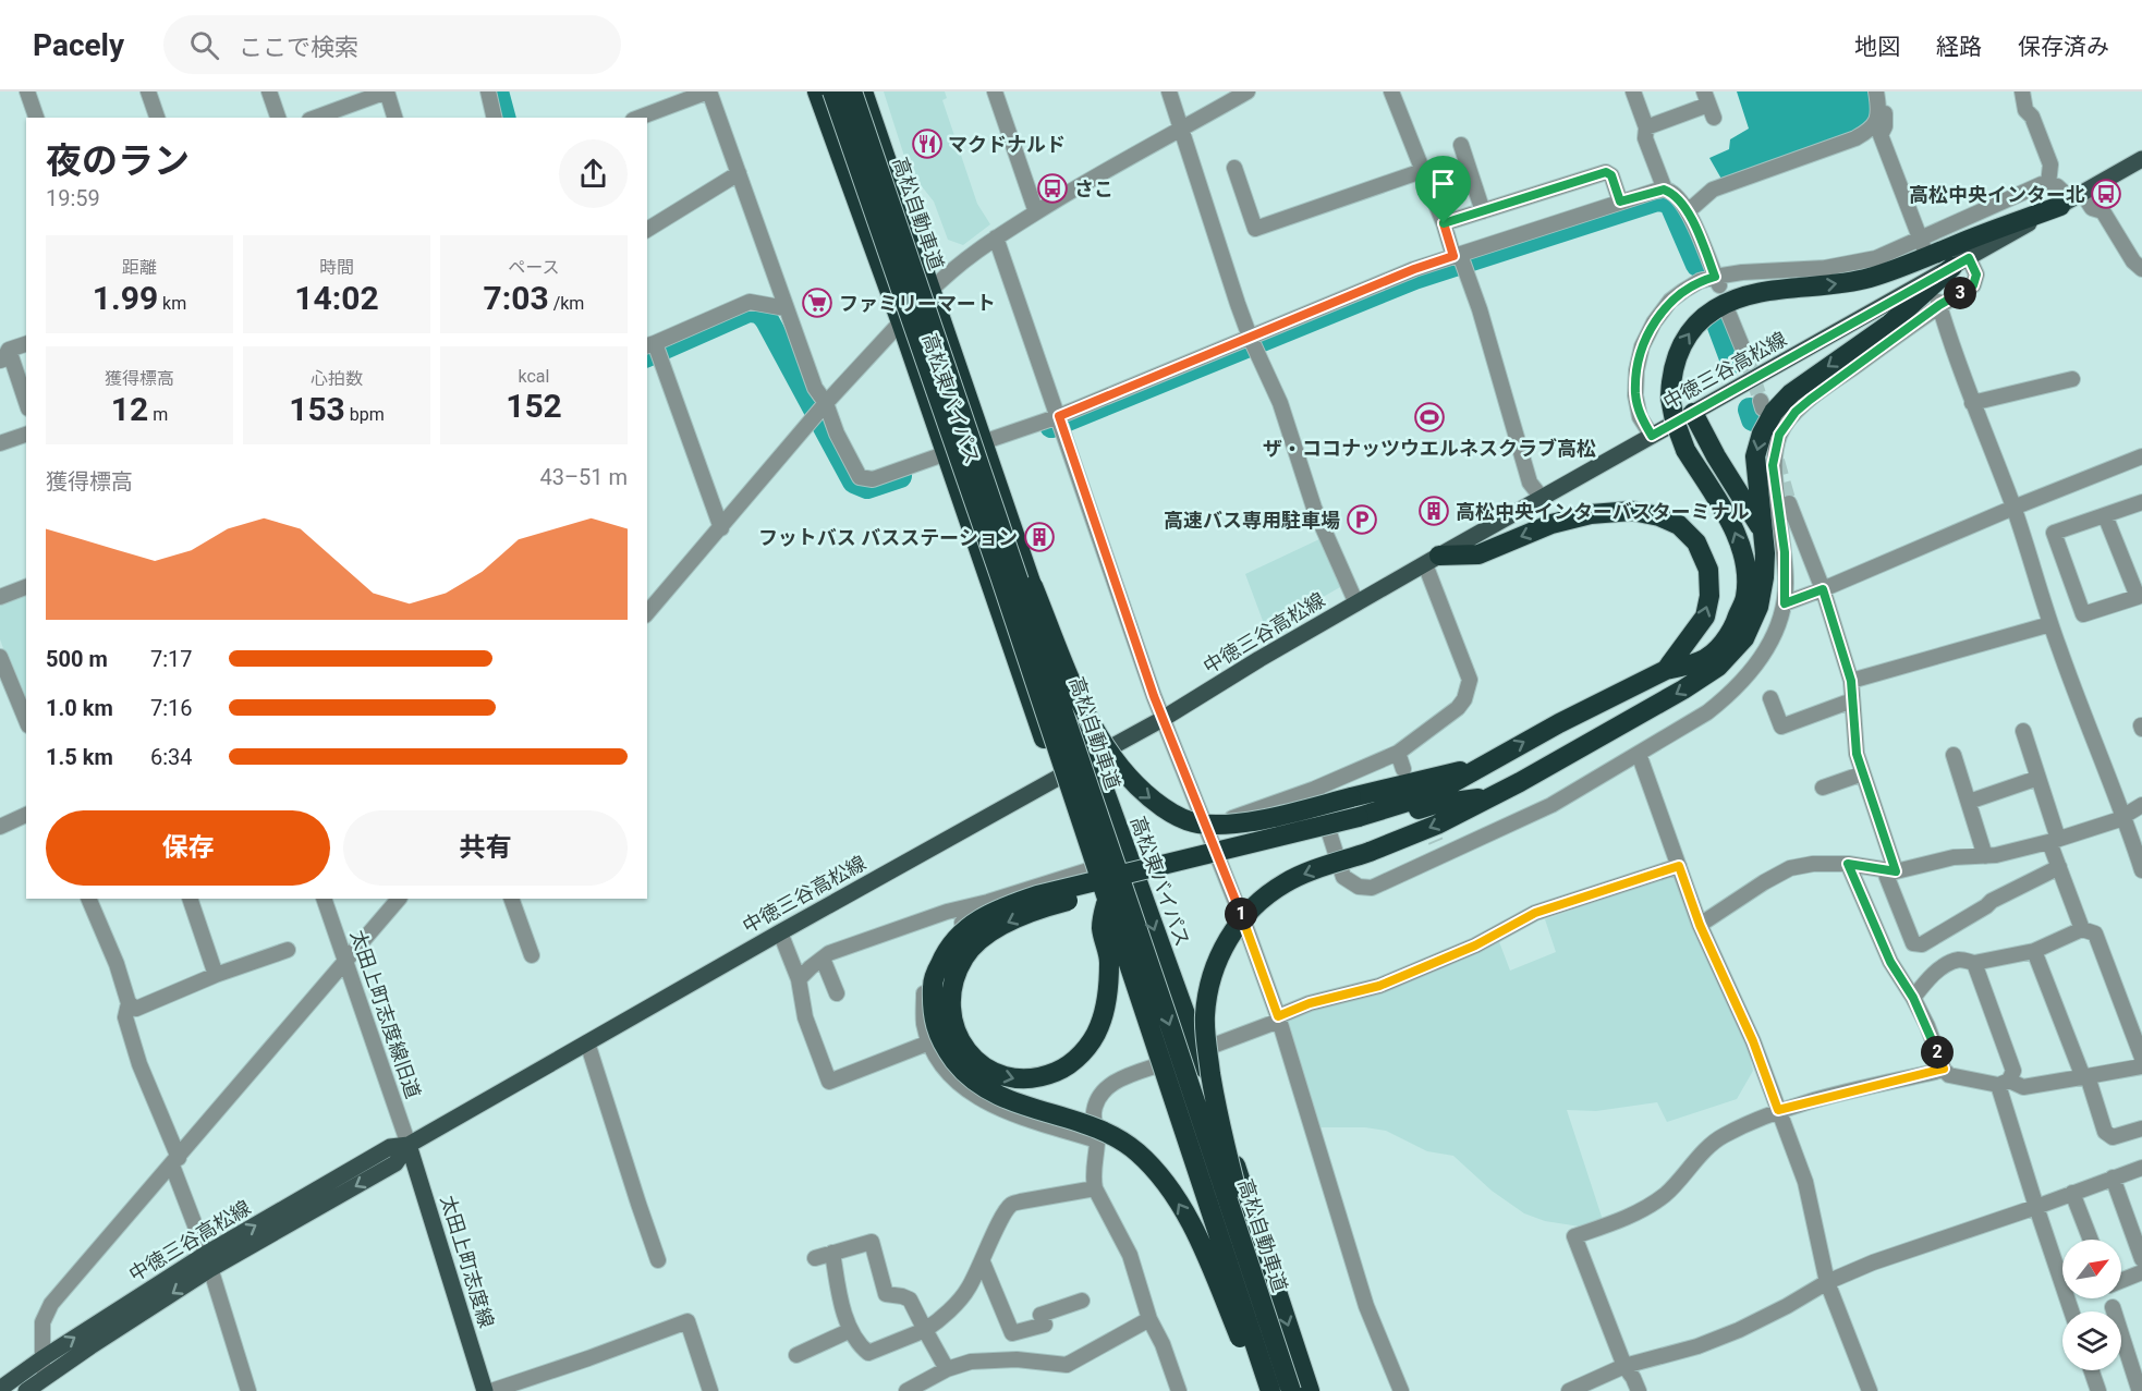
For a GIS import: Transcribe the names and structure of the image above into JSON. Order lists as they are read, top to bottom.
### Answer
{
  "streets": {
    "highway": ["高松自動車道", "高松東バイパス"],
    "main road": ["中徳三谷高松線", "太田上町志度線"],
    "street": ["太田上町志度線旧道"]
  },
  "crossings": [
    ["中徳三谷高松線", "高松東バイパス"],
    ["中徳三谷高松線", "太田上町志度線旧道"],
    ["中徳三谷高松線", "太田上町志度線"],
    ["太田上町志度線旧道", "太田上町志度線"]
  ],
  "places": {
    "restaurant": ["マクドナルド"],
    "bus stop": ["さこ", "高松中央インター北"],
    "supermarket": ["ファミリーマート"],
    "sports": ["ザ・ココナッツウエルネスクラブ高松"],
    "building": ["高松中央インターバスターミナル", "フットバス バスステーション"],
    "parking": ["高速バス専用駐車場"]
  },
  "north": "top right",
  "page": {
    "header": "Pacely",
    "search": "ここで検索",
    "nav": ["地図", "経路", "保存済み"],
    "heading": ["夜のラン", "19:59"],
    "stats": [
      ["距離", "1.99 km"],
      ["時間", "14:02"],
      ["ペース", "7:03 /km"],
      ["獲得標高", "12 m"],
      ["心拍数", "153 bpm"],
      ["kcal", "152"]
    ],
    "pins": ["3", "1", "2"],
    "chart": ["獲得標高", "43–51 m"],
    "list": [
      {
        "name": "500 m",
        "note": "7:17"
      },
      {
        "name": "1.0 km",
        "note": "7:16"
      },
      {
        "name": "1.5 km",
        "note": "6:34"
      }
    ],
    "buttons": ["保存", "共有"]
  }
}
